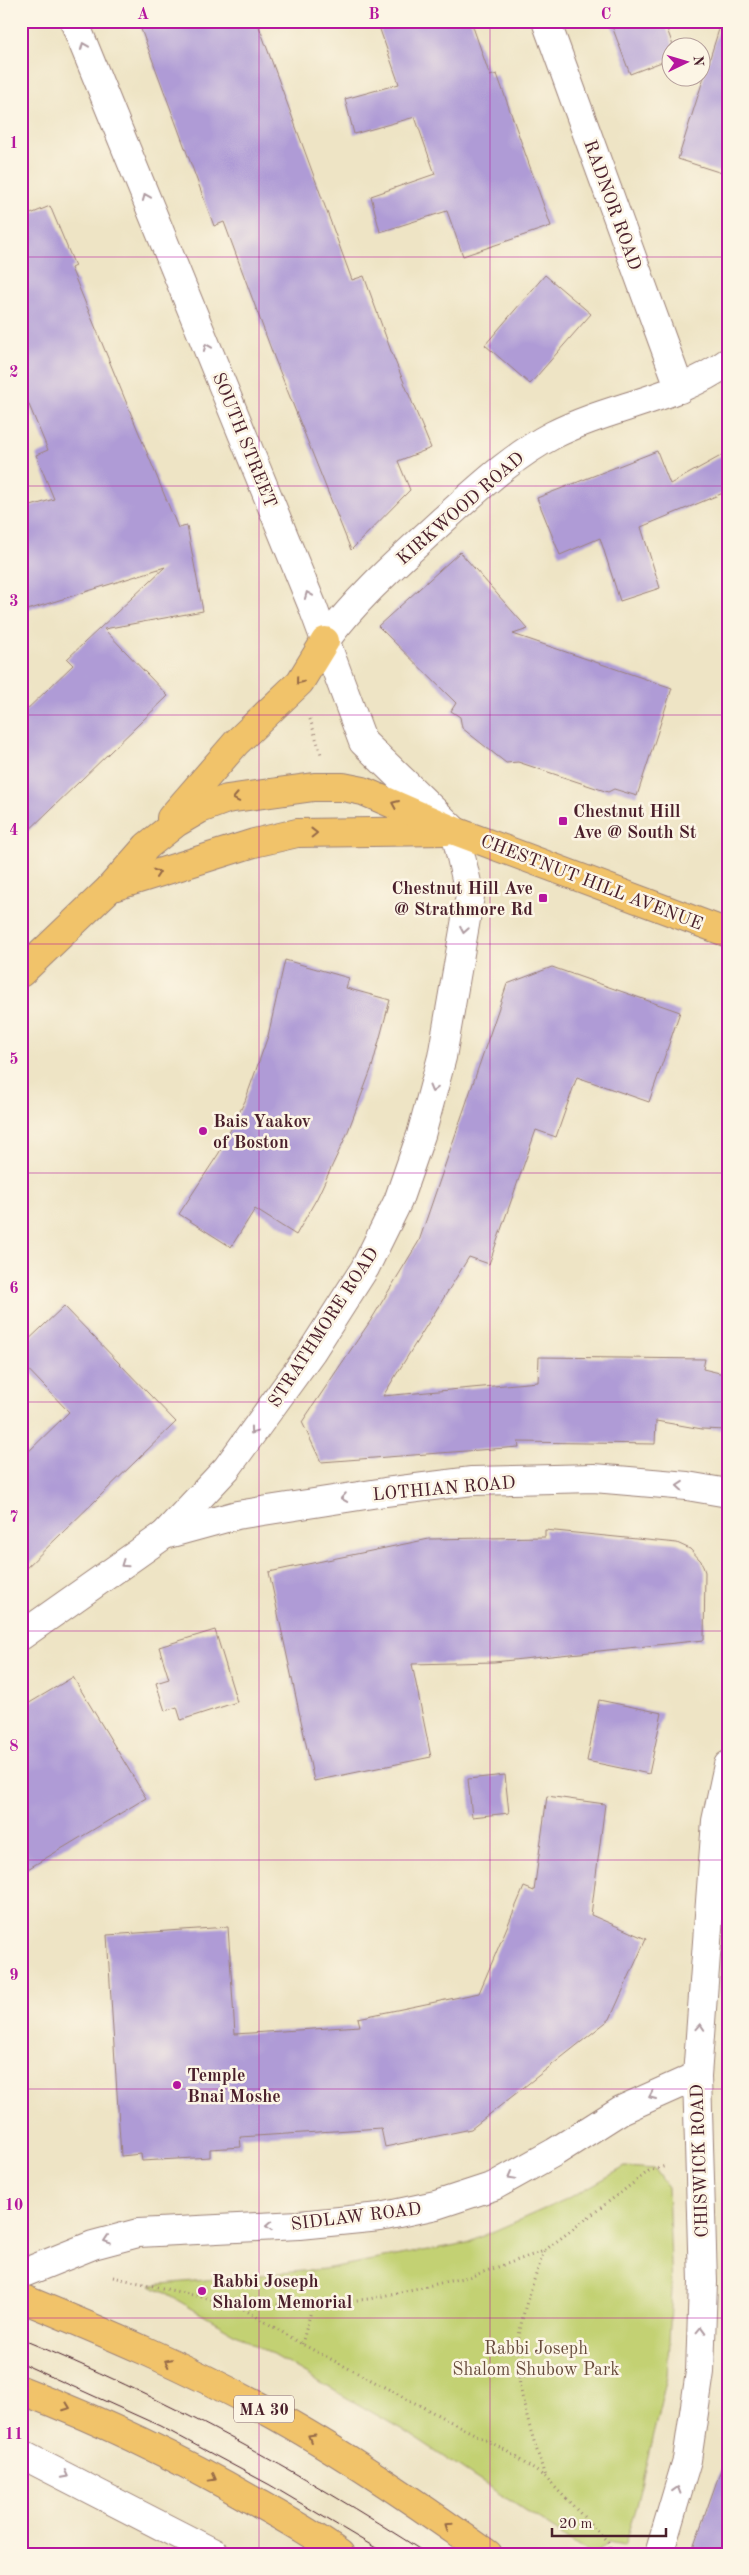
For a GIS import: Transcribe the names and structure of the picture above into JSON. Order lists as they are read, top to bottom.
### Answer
{
  "streets": {
    "main road": ["CHESTNUT HILL AVENUE", "MA 30"],
    "street": [
      "RADNOR ROAD",
      "SOUTH STREET",
      "KIRKWOOD ROAD",
      "STRATHMORE ROAD",
      "LOTHIAN ROAD",
      "CHISWICK ROAD",
      "SIDLAW ROAD"
    ]
  },
  "crossings": [
    ["RADNOR ROAD", "KIRKWOOD ROAD"],
    ["SOUTH STREET", "KIRKWOOD ROAD"],
    ["SOUTH STREET", "CHESTNUT HILL AVENUE"],
    ["SOUTH STREET", "STRATHMORE ROAD"],
    ["CHESTNUT HILL AVENUE", "STRATHMORE ROAD"],
    ["STRATHMORE ROAD", "LOTHIAN ROAD"],
    ["CHISWICK ROAD", "SIDLAW ROAD"]
  ],
  "one_way": [
    "SOUTH STREET",
    "STRATHMORE ROAD",
    "LOTHIAN ROAD",
    "CHISWICK ROAD",
    "SIDLAW ROAD"
  ],
  "parks": ["Rabbi Joseph Shalom Shubow Park"],
  "places": {
    "transit": ["Chestnut Hill Ave @ South St", "Chestnut Hill Ave @ Strathmore Rd"],
    "other": ["Bais Yaakov of Boston", "Temple Bnai Moshe", "Rabbi Joseph Shalom Memorial"]
  },
  "scale_bar": "20 m",
  "north": "right",
  "grid": {
    "columns": ["A", "B", "C"],
    "rows": [
      "1",
      "2",
      "3",
      "4",
      "5",
      "6",
      "7",
      "8",
      "9",
      "10",
      "11"
    ]
  }
}
